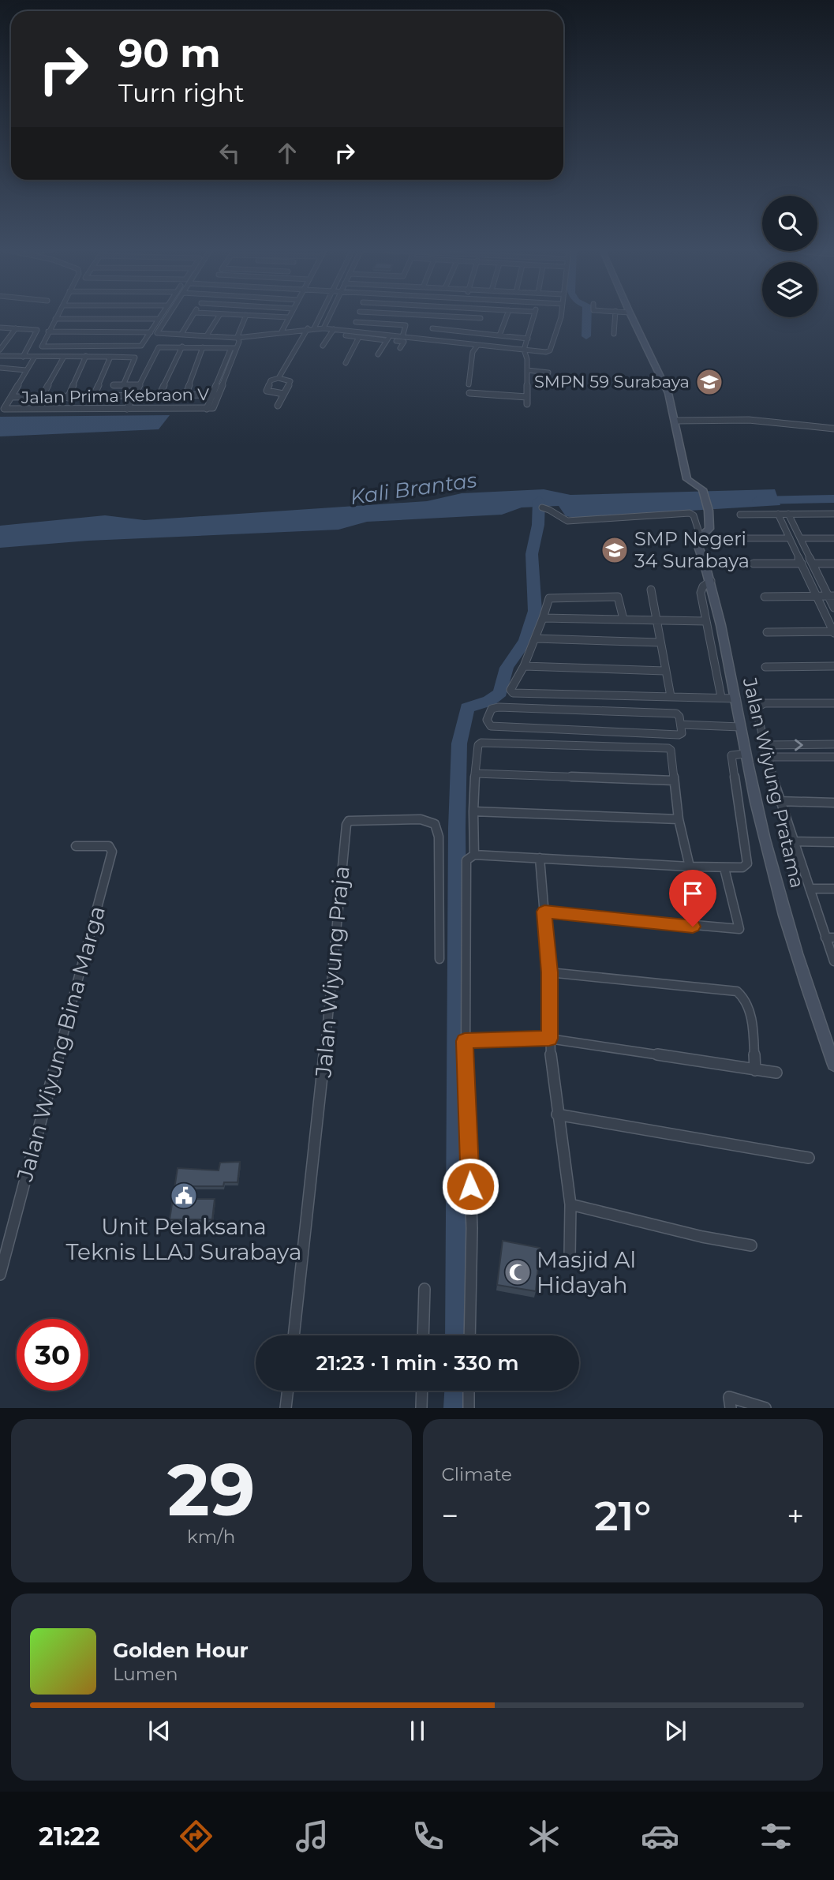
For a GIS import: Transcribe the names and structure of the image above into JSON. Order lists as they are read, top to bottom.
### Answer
{
  "streets": {
    "street": [
      "Jalan Prima Kebraon V",
      "Jalan Wiyung Pratama",
      "Jalan Wiyung Praja",
      "Jalan Wiyung Bina Marga"
    ]
  },
  "water": ["Kali Brantas"],
  "places": {
    "school or university": ["SMPN 59 Surabaya", "SMP Negeri 34 Surabaya"],
    "public building": ["Unit Pelaksana Teknis LLAJ Surabaya"],
    "mosque": ["Masjid Al Hidayah"]
  },
  "page": {
    "turn": ["90 m", "Turn right"],
    "limit": "30",
    "trip": "21:23 · 1 min · 330 m",
    "tile": [
      ["29", "km/h"],
      "Climate"
    ],
    "heat": ["−", "21°", "+"],
    "song": ["Golden Hour", "Lumen"],
    "tabs": "21:22"
  }
}
